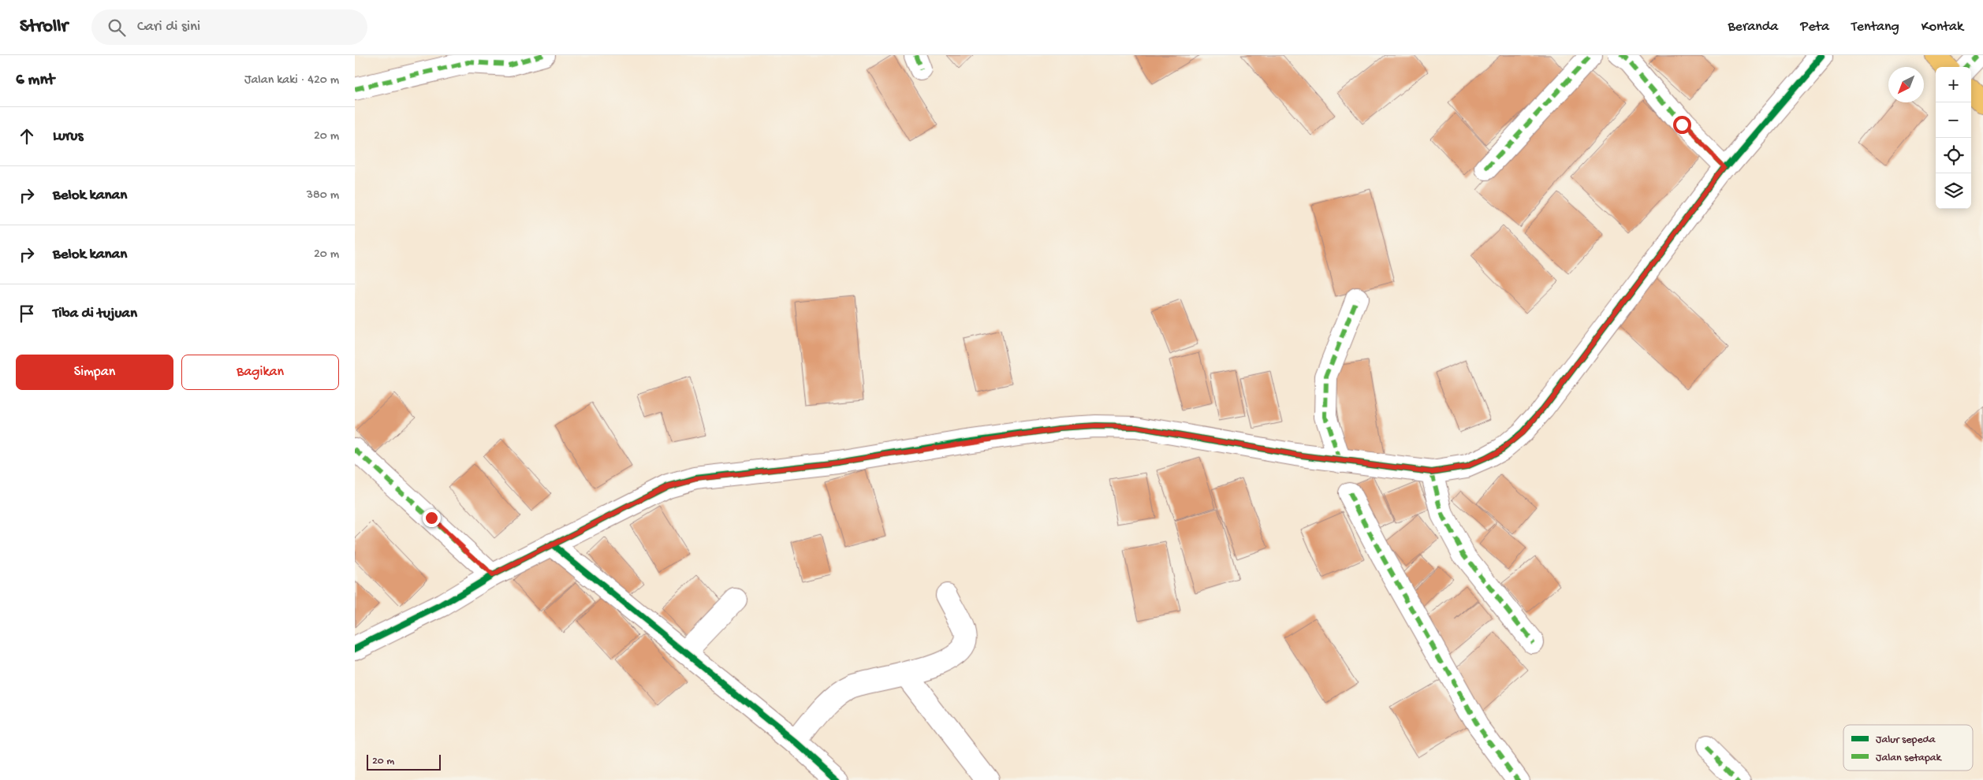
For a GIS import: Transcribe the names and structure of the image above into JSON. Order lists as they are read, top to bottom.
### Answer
{
  "legend": ["Jalur sepeda", "Jalan setapak"],
  "scale_bar": "20 m",
  "north": "bottom left",
  "page": {
    "header": "Strollr",
    "search": "Cari di sini",
    "nav": [
      "Beranda",
      "Peta",
      "Tentang",
      "Kontak"
    ],
    "heading": ["6 mnt", "Jalan kaki · 420 m"],
    "map_buttons": ["+", "−"],
    "list": [
      ["Lurus", "20 m"],
      ["Belok kanan", "380 m"],
      ["Belok kanan", "20 m"],
      "Tiba di tujuan"
    ],
    "buttons": ["Simpan", "Bagikan"],
    "scale": "20 m"
  }
}
